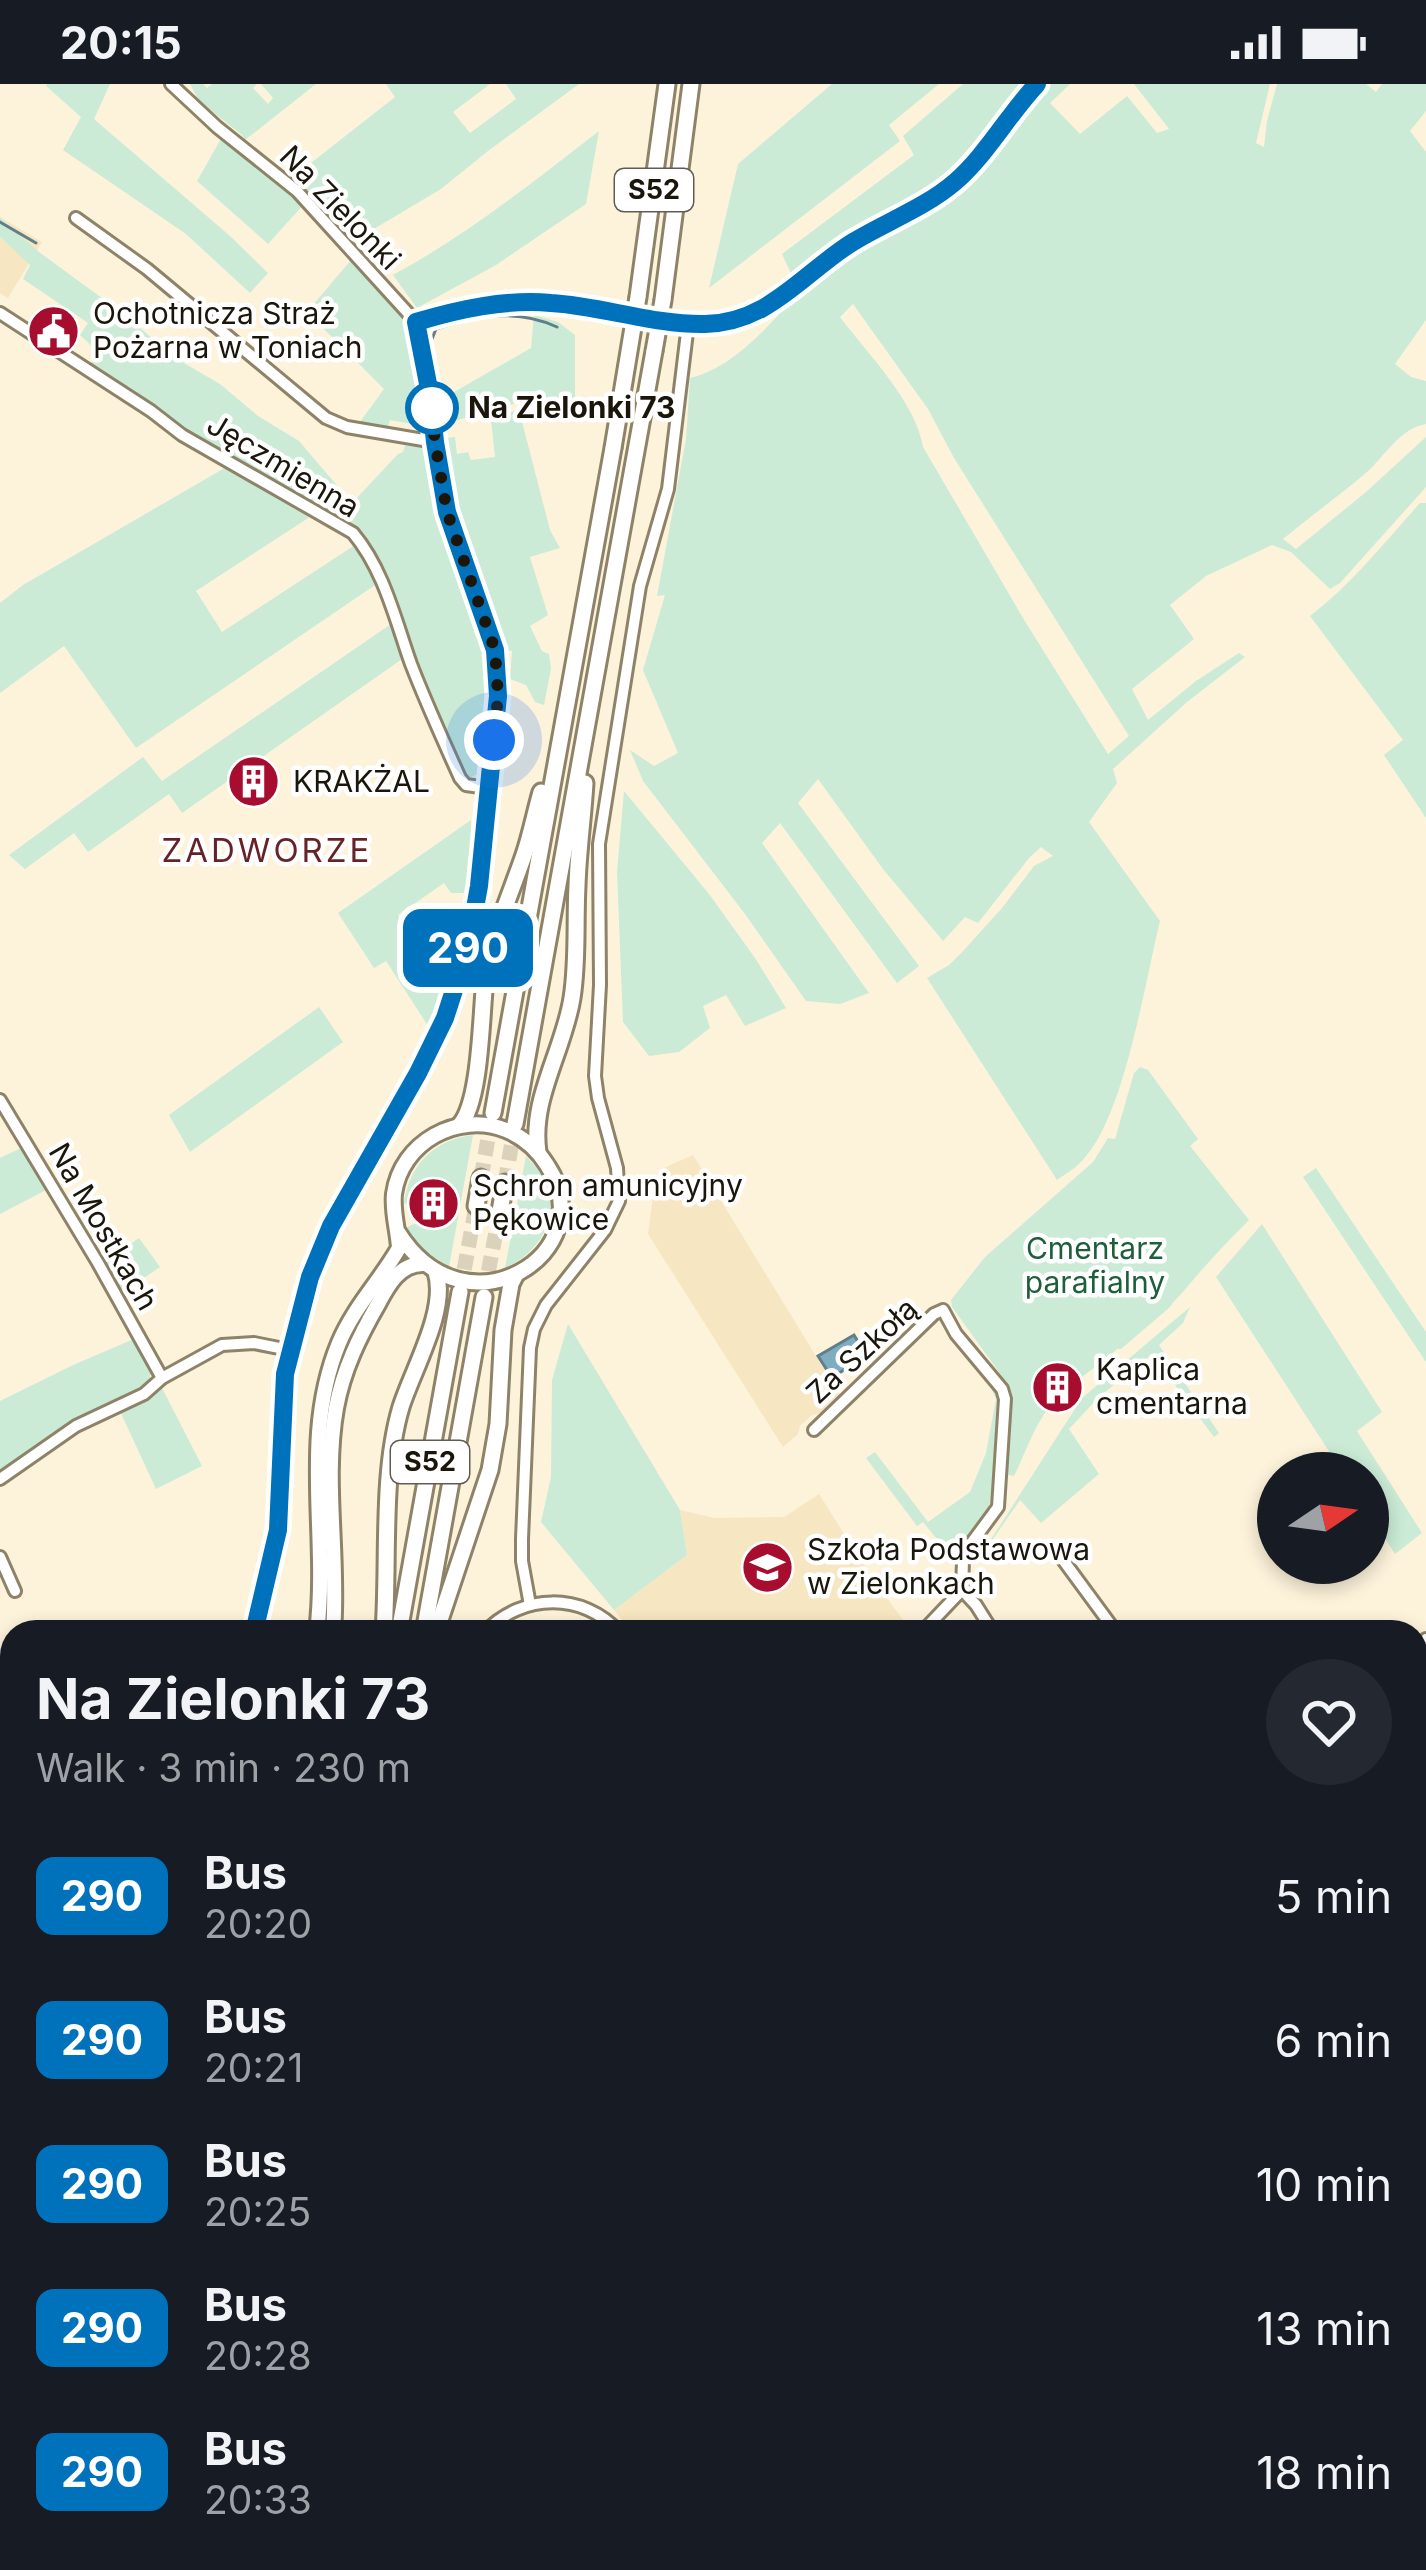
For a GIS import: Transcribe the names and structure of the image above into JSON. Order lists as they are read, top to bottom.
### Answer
{
  "streets": {
    "highway": ["S52"],
    "street": [
      "Na Zielonki",
      "Jęczmienna",
      "Na Mostkach",
      "Za Szkołą"
    ]
  },
  "districts": ["ZADWORZE"],
  "parks": ["Cmentarz parafialny"],
  "places": {
    "public building": ["Ochotnicza Straż Pożarna w Toniach"],
    "other": ["Na Zielonki 73"],
    "building": ["KRAKŻAL", "Schron amunicyjny Pękowice", "Kaplica cmentarna"],
    "school or university": ["Szkoła Podstawowa w Zielonkach"]
  },
  "lines": ["bus line 290"],
  "north": "right",
  "page": {
    "status": "20:15",
    "on_map": "290",
    "heading": ["Na Zielonki 73", "Walk · 3 min · 230 m"],
    "list": [
      {
        "mark": "290",
        "name": "Bus",
        "note": "20:20",
        "value": "5 min"
      },
      {
        "mark": "290",
        "name": "Bus",
        "note": "20:21",
        "value": "6 min"
      },
      {
        "mark": "290",
        "name": "Bus",
        "note": "20:25",
        "value": "10 min"
      },
      {
        "mark": "290",
        "name": "Bus",
        "note": "20:28",
        "value": "13 min"
      },
      {
        "mark": "290",
        "name": "Bus",
        "note": "20:33",
        "value": "18 min"
      }
    ]
  }
}
